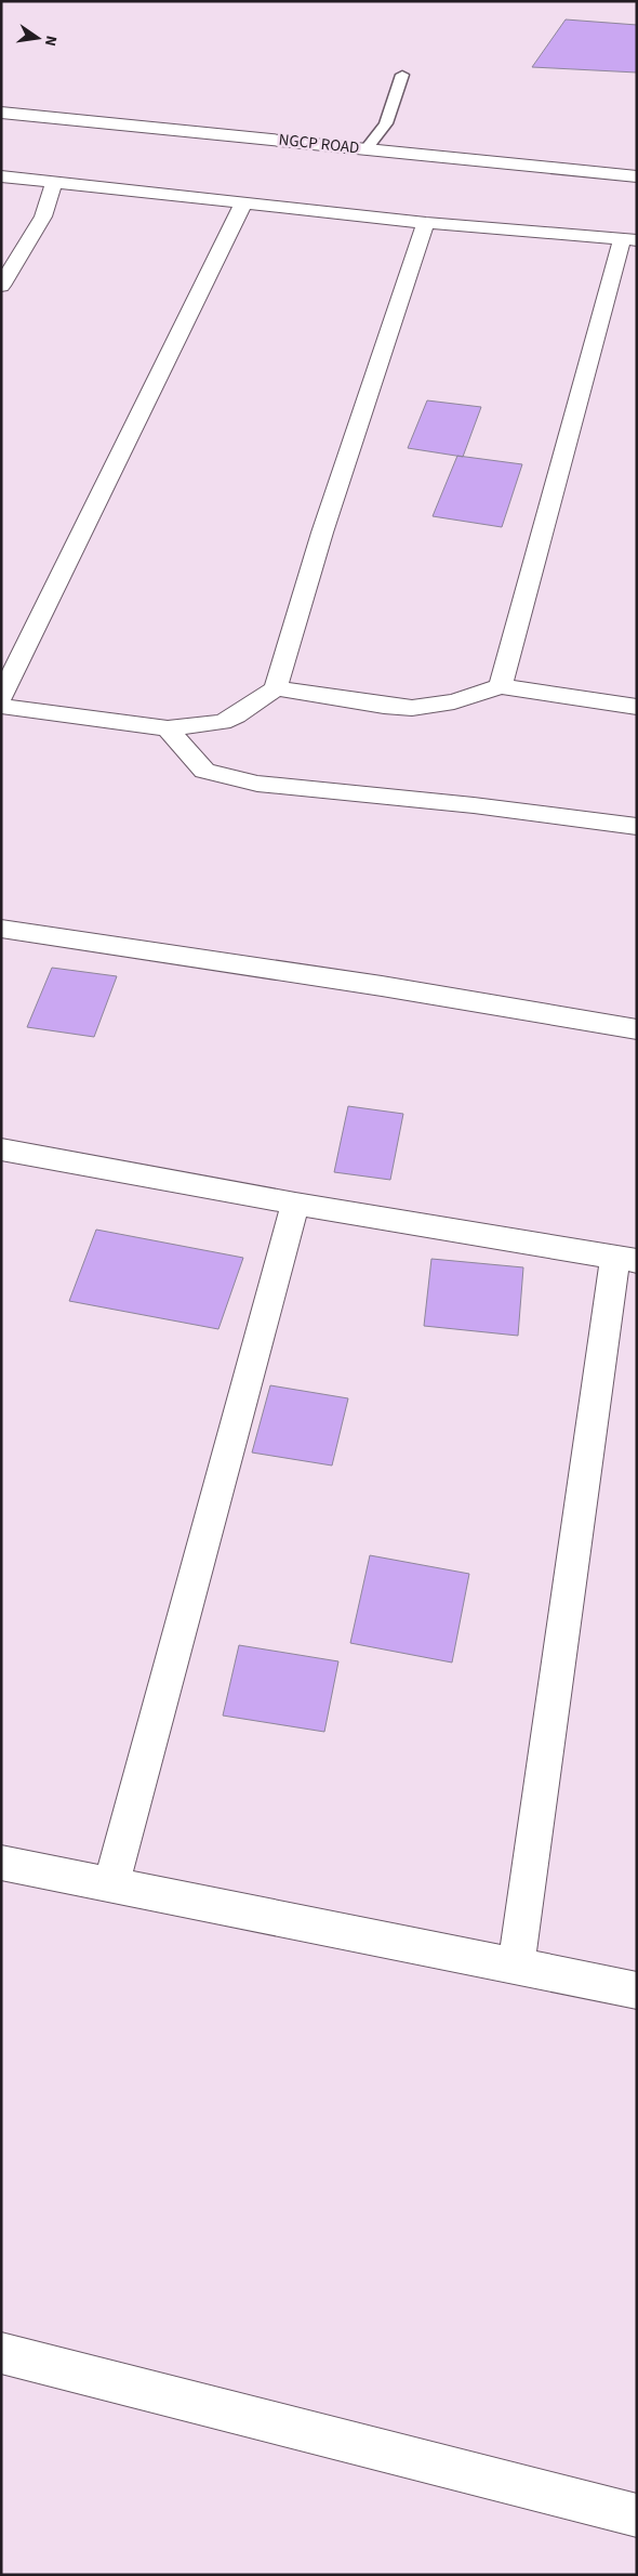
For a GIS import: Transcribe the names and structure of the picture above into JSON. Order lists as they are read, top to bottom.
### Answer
{
  "streets": {
    "street": ["NGCP ROAD"]
  },
  "north": "right"
}
